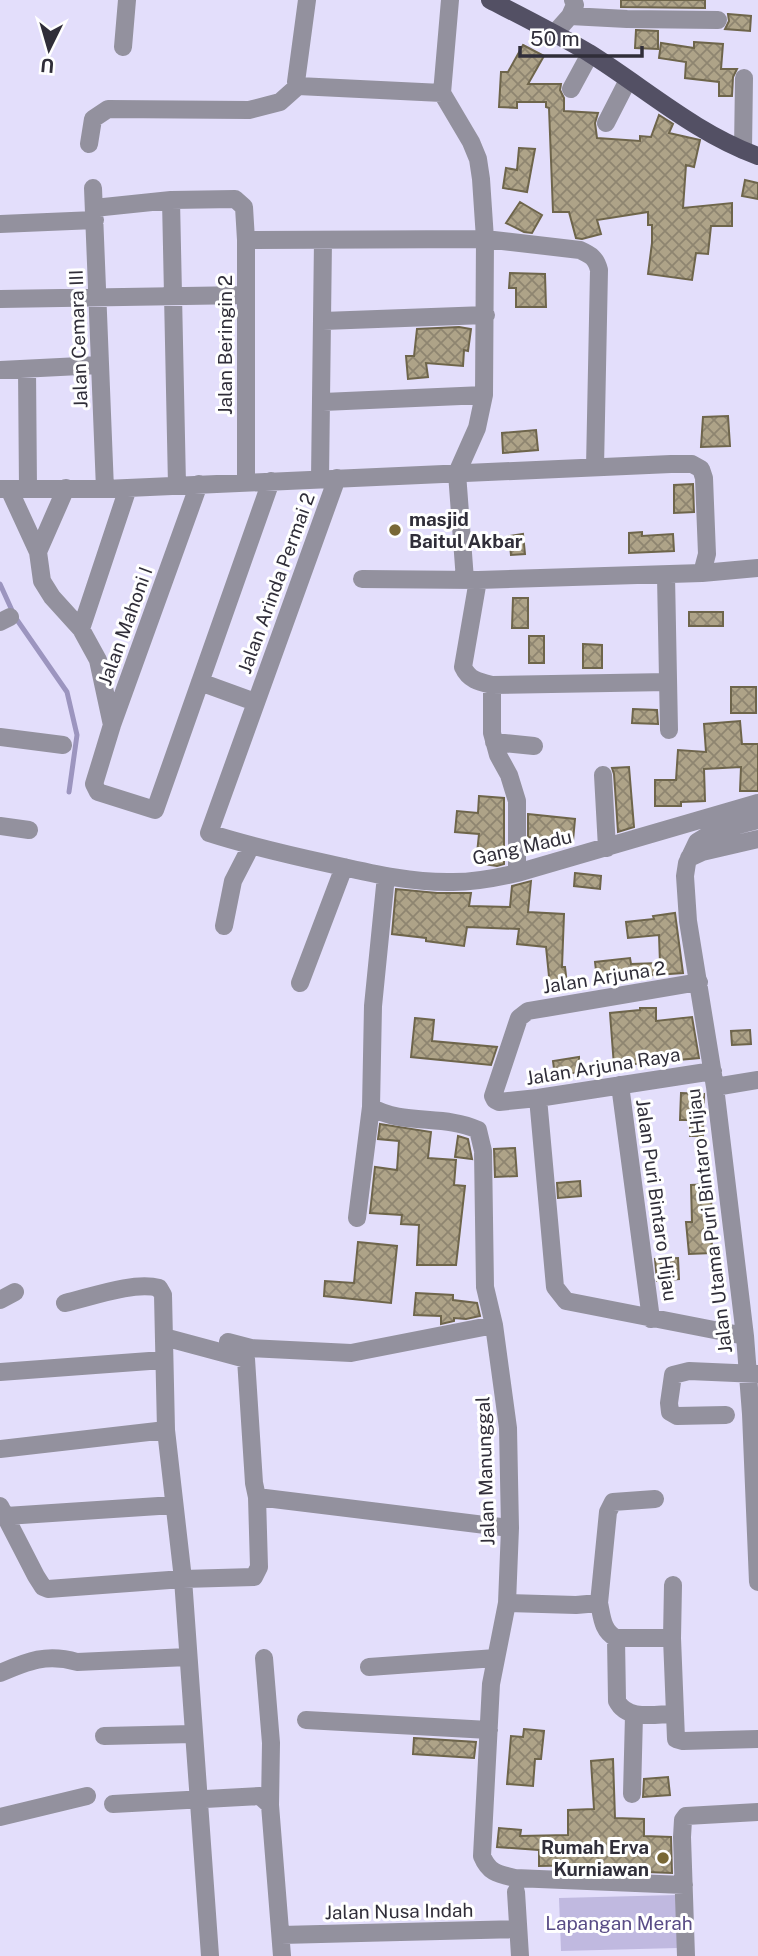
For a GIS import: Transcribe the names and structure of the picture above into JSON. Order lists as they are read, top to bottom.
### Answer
{
  "streets": {
    "street": [
      "Jalan Cemara III",
      "Jalan Beringin 2",
      "Jalan Arinda Permai 2",
      "Jalan Mahoni I",
      "Gang Madu",
      "Jalan Arjuna 2",
      "Jalan Arjuna Raya",
      "Jalan Puri Bintaro Hijau",
      "Jalan Utama Puri Bintaro Hijau",
      "Jalan Manunggal",
      "Jalan Nusa Indah"
    ]
  },
  "crossings": [
    ["Jalan Cemara III", "Jalan Arinda Permai 2"],
    ["Jalan Beringin 2", "Jalan Arinda Permai 2"],
    ["Jalan Arinda Permai 2", "Jalan Mahoni I"],
    ["Jalan Arinda Permai 2", "Gang Madu"],
    ["Jalan Arjuna 2", "Jalan Arjuna Raya"],
    ["Jalan Arjuna 2", "Jalan Utama Puri Bintaro Hijau"],
    ["Jalan Arjuna Raya", "Jalan Puri Bintaro Hijau"],
    ["Jalan Arjuna Raya", "Jalan Utama Puri Bintaro Hijau"],
    ["Jalan Puri Bintaro Hijau", "Jalan Utama Puri Bintaro Hijau"]
  ],
  "parks": ["Lapangan Merah"],
  "places": ["masjid Baitul Akbar", "Rumah Erva Kurniawan"],
  "scale_bar": "50 m",
  "north": "bottom"
}
